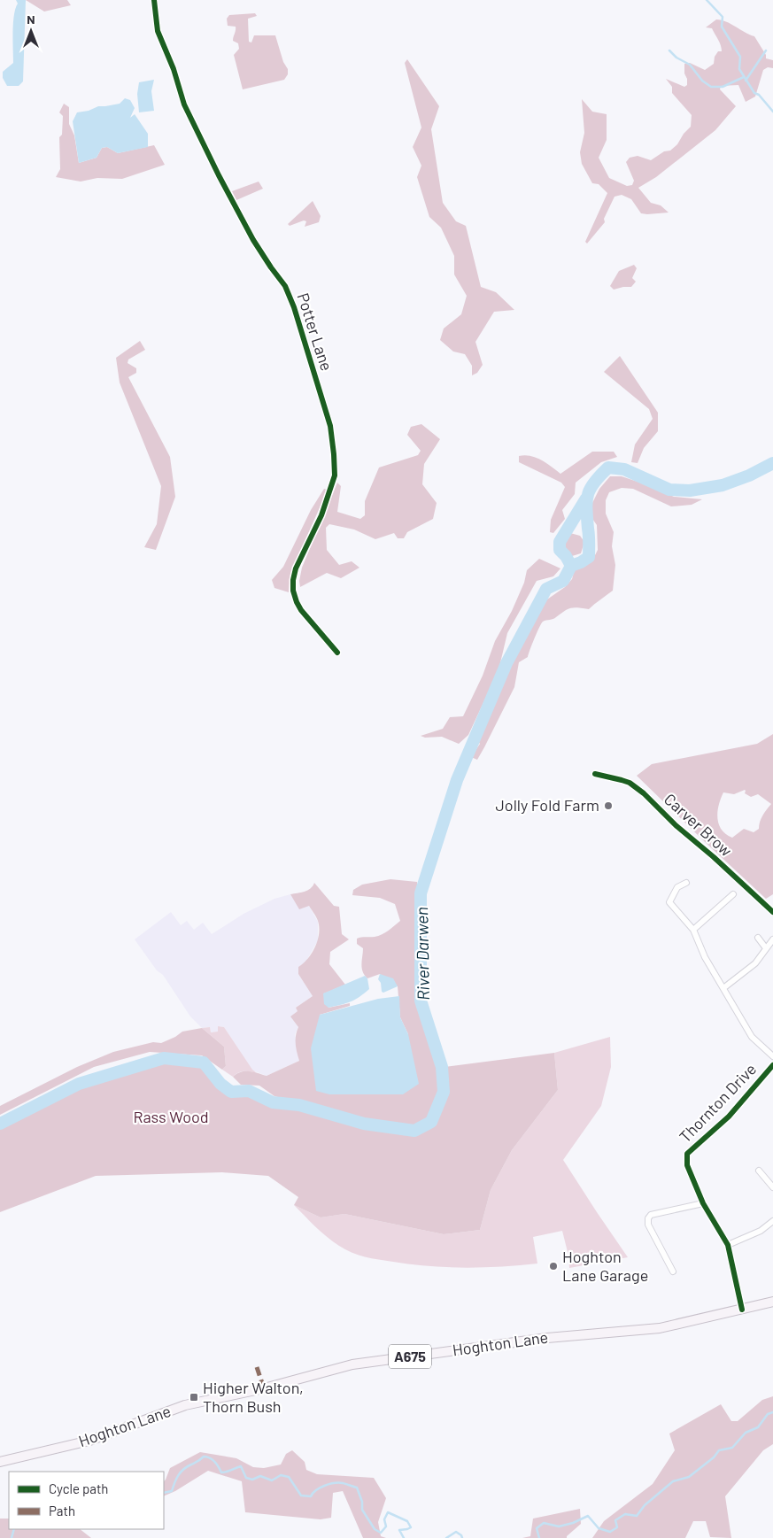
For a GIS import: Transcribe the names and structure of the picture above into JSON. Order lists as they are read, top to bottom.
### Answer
{
  "streets": {
    "main road": ["Hoghton Lane", "A675"],
    "street": ["Potter Lane", "Carver Brow", "Thornton Drive"]
  },
  "crossings": [
    ["Thornton Drive", "Hoghton Lane"]
  ],
  "water": ["River Darwen"],
  "parks": ["Rass Wood"],
  "places": {
    "other": ["Jolly Fold Farm", "Hoghton Lane Garage"],
    "transit": ["Higher Walton, Thorn Bush"]
  },
  "legend": ["Cycle path", "Path"],
  "north": "top"
}
